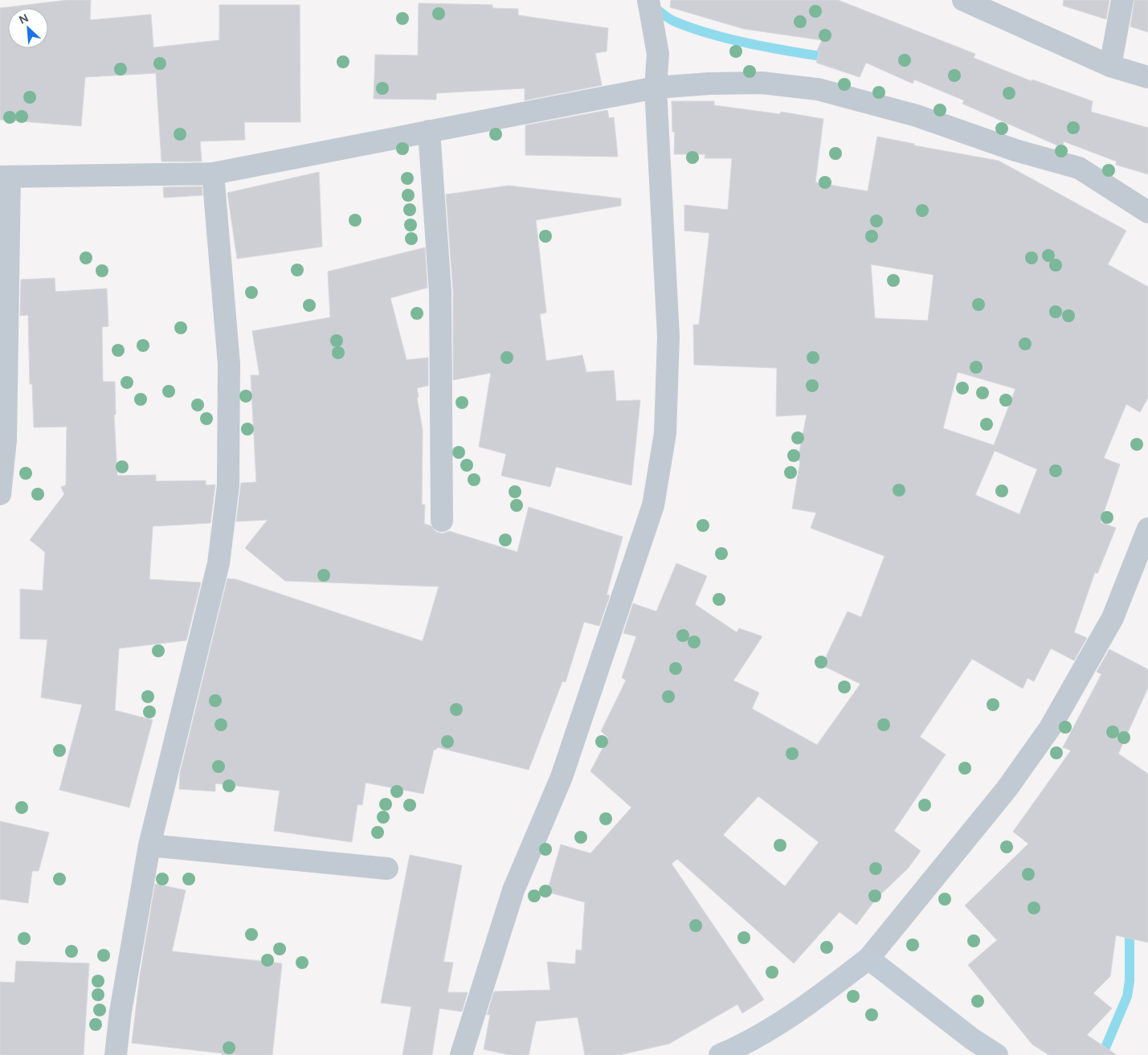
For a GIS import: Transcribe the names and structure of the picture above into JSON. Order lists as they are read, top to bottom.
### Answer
{
  "north": "top left"
}
